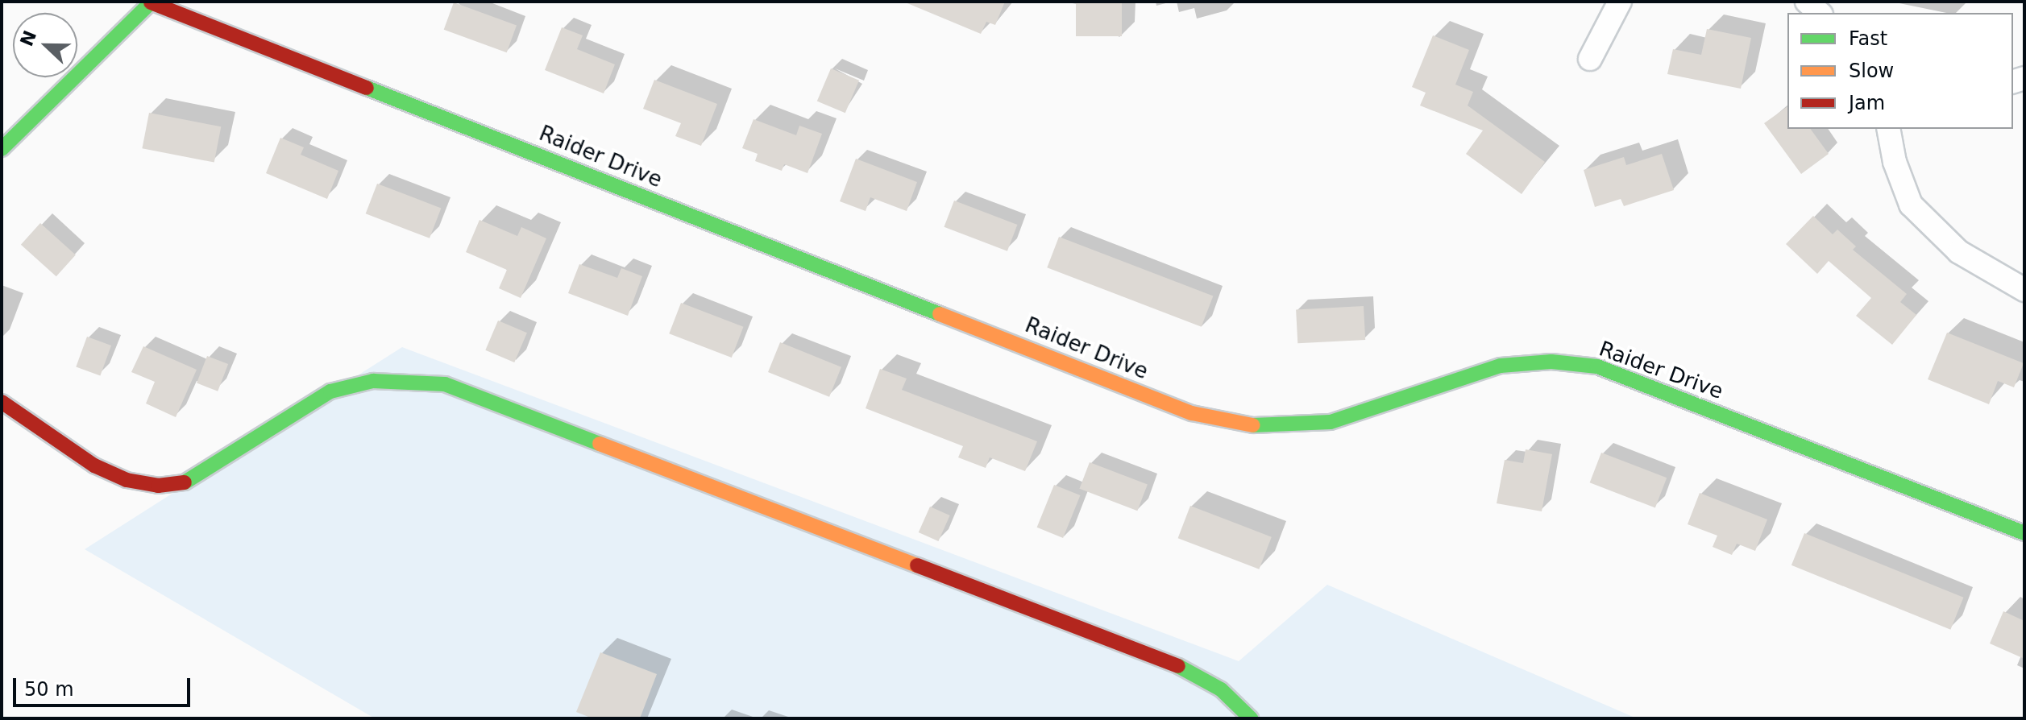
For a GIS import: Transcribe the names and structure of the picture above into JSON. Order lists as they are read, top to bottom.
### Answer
{
  "streets": {
    "street": ["Raider Drive"]
  },
  "legend": ["Fast", "Slow", "Jam"],
  "scale_bar": "50 m",
  "north": "left"
}
